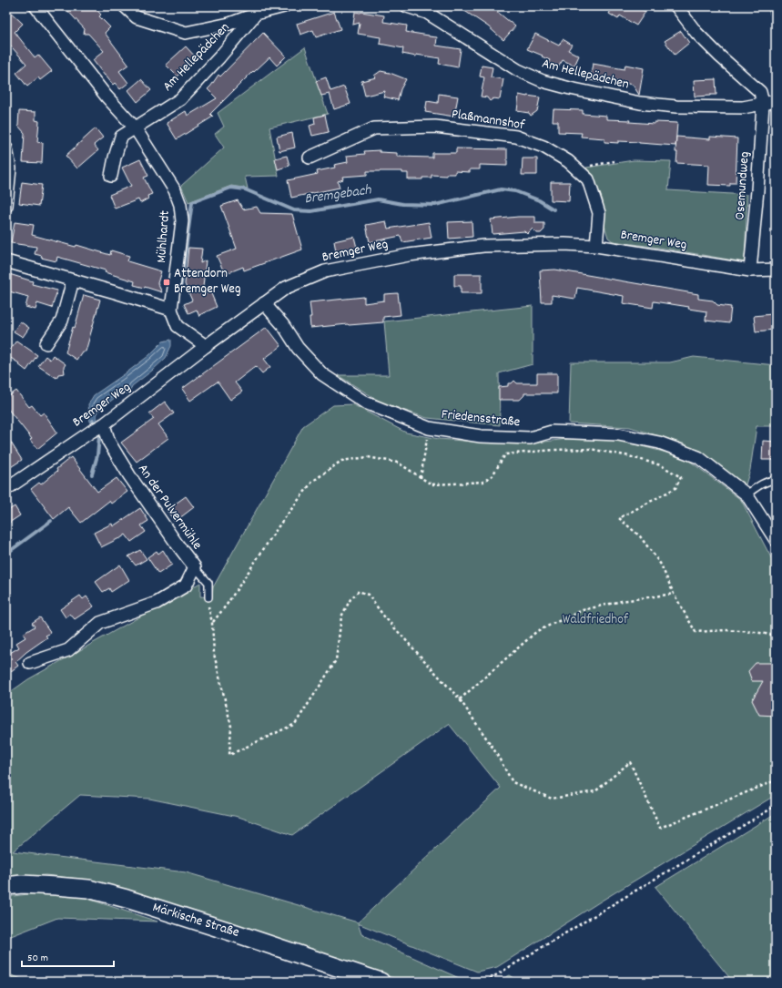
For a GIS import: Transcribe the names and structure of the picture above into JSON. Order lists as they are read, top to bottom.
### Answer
{
  "streets": {
    "main road": ["Märkische Straße"],
    "street": [
      "Am Hellepädchen",
      "Plaßmannshof",
      "Osemundweg",
      "Mühlhardt",
      "Bremger Weg",
      "Friedensstraße",
      "An der Pulvermühle"
    ]
  },
  "crossings": [
    ["Am Hellepädchen", "Osemundweg"],
    ["Am Hellepädchen", "Mühlhardt"],
    ["Plaßmannshof", "Bremger Weg"],
    ["Osemundweg", "Bremger Weg"],
    ["Mühlhardt", "Bremger Weg"],
    ["Bremger Weg", "Friedensstraße"],
    ["Bremger Weg", "An der Pulvermühle"]
  ],
  "water": ["Bremgebach"],
  "parks": ["Waldfriedhof"],
  "places": {
    "transit": ["Attendorn Bremger Weg"]
  },
  "scale_bar": "50 m"
}
